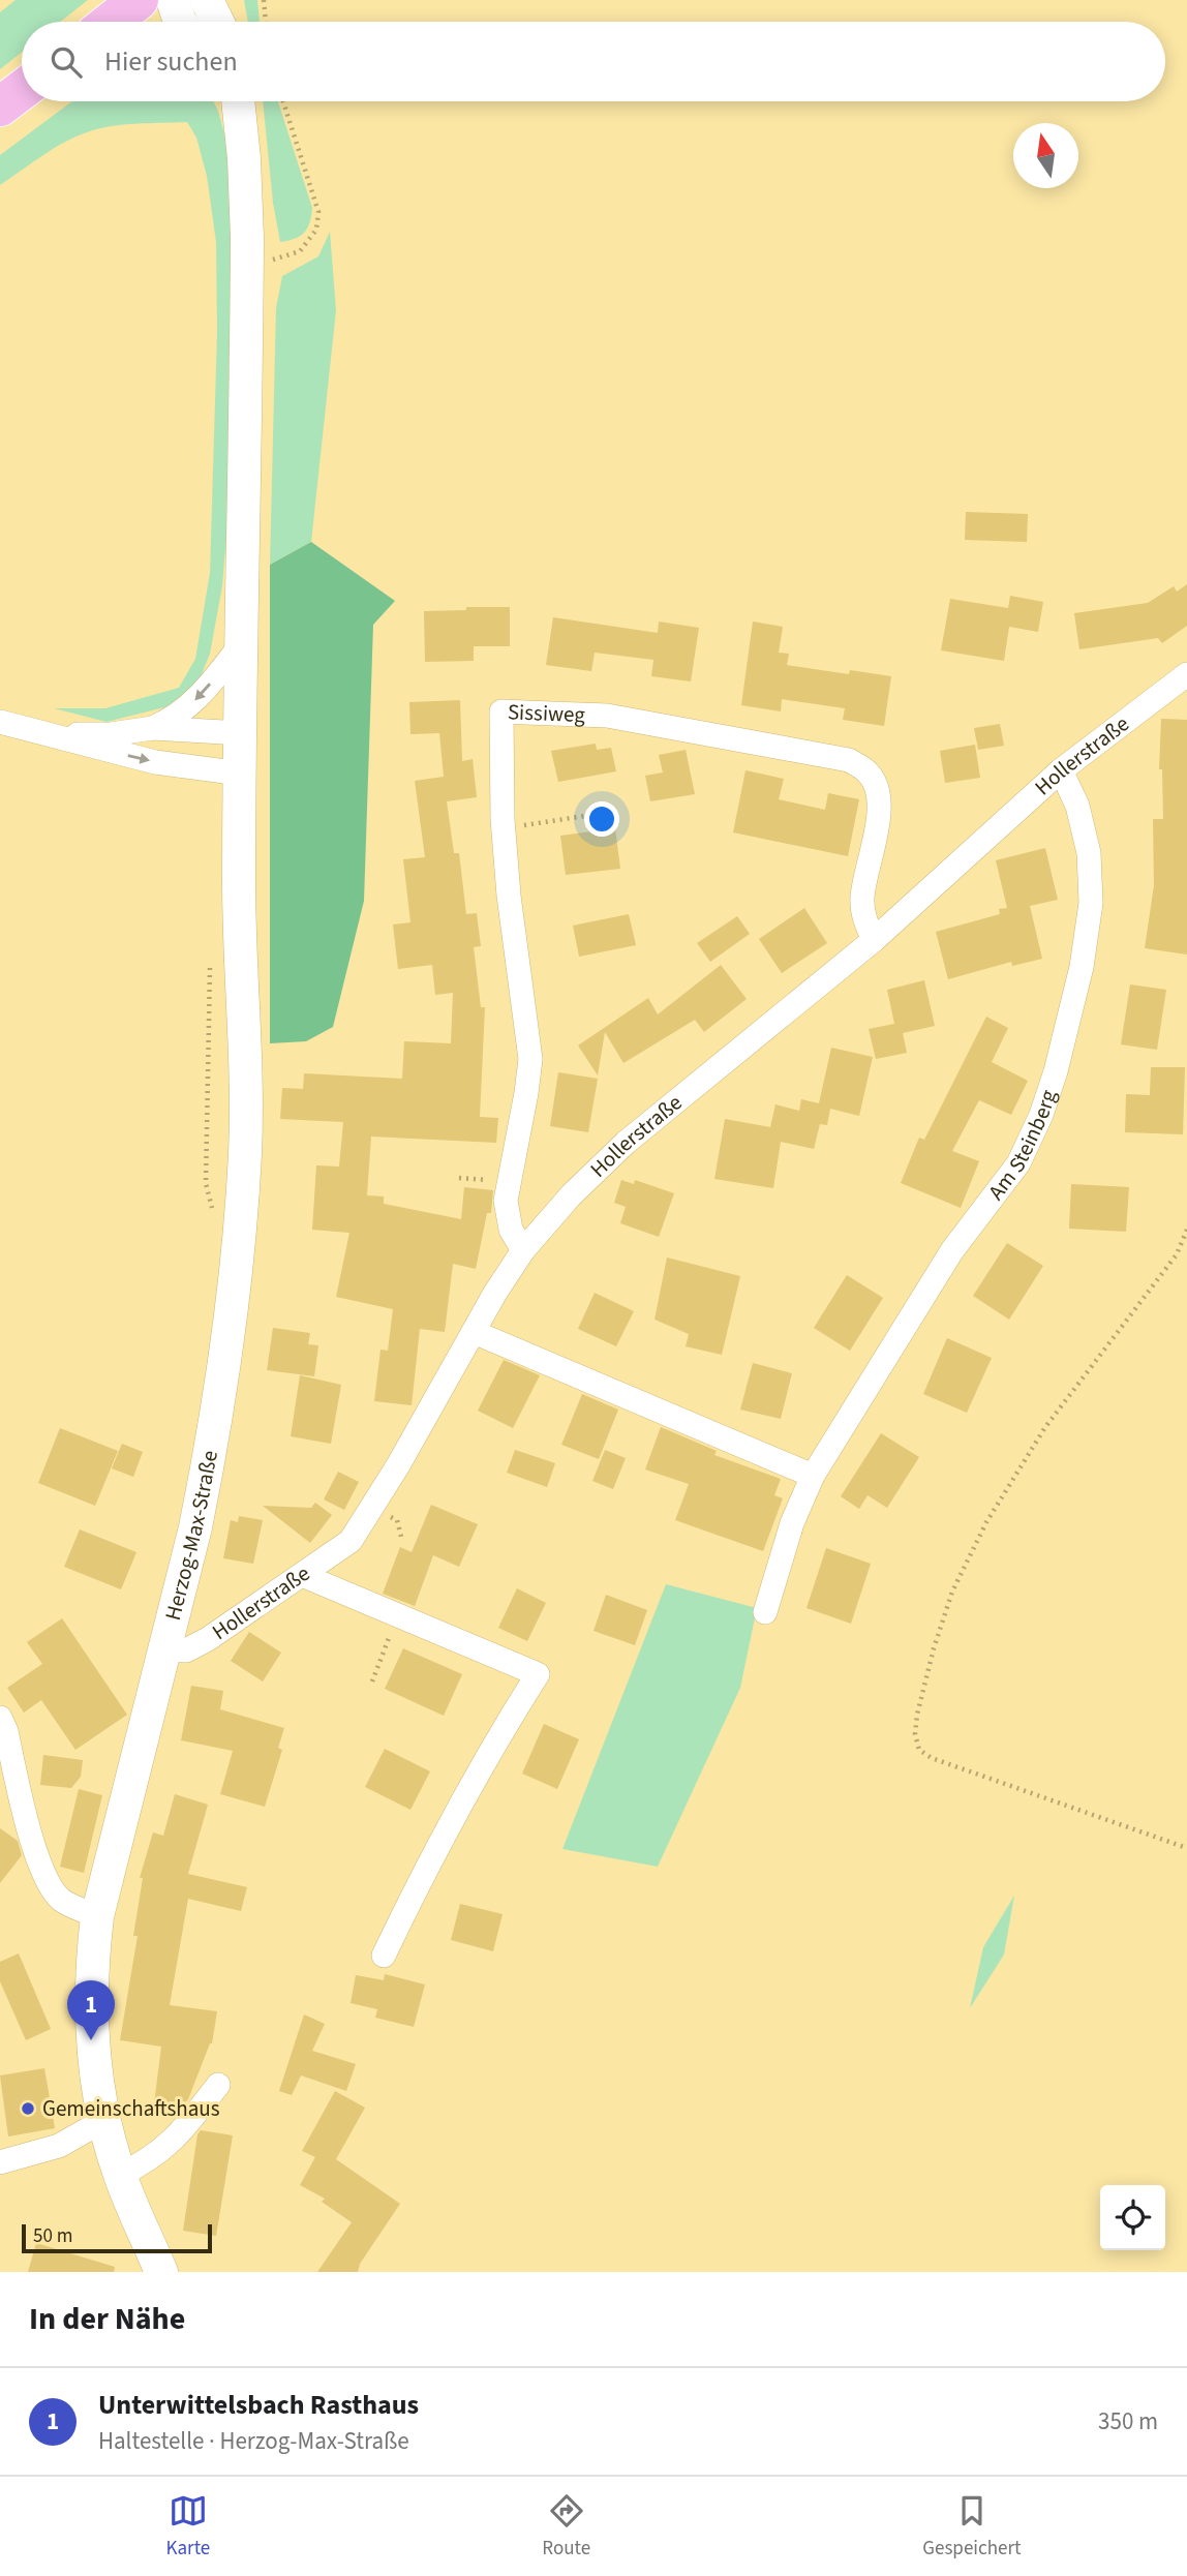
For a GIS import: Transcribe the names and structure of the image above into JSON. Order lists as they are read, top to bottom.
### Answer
{
  "streets": {
    "main road": ["Herzog-Max-Straße"],
    "street": ["Sissiweg", "Hollerstraße", "Am Steinberg"]
  },
  "crossings": [
    ["Sissiweg", "Hollerstraße"],
    ["Hollerstraße", "Am Steinberg"],
    ["Hollerstraße", "Herzog-Max-Straße"]
  ],
  "places": ["Gemeinschaftshaus"],
  "scale_bar": "50 m",
  "north": "top",
  "page": {
    "search": "Hier suchen",
    "pins": "1",
    "scale": "50 m",
    "heading": "In der Nähe",
    "list": [
      {
        "mark": "1",
        "name": "Unterwittelsbach Rasthaus",
        "note": "Haltestelle · Herzog-Max-Straße",
        "value": "350 m"
      }
    ],
    "nav": ["Karte", "Route", "Gespeichert"]
  }
}
